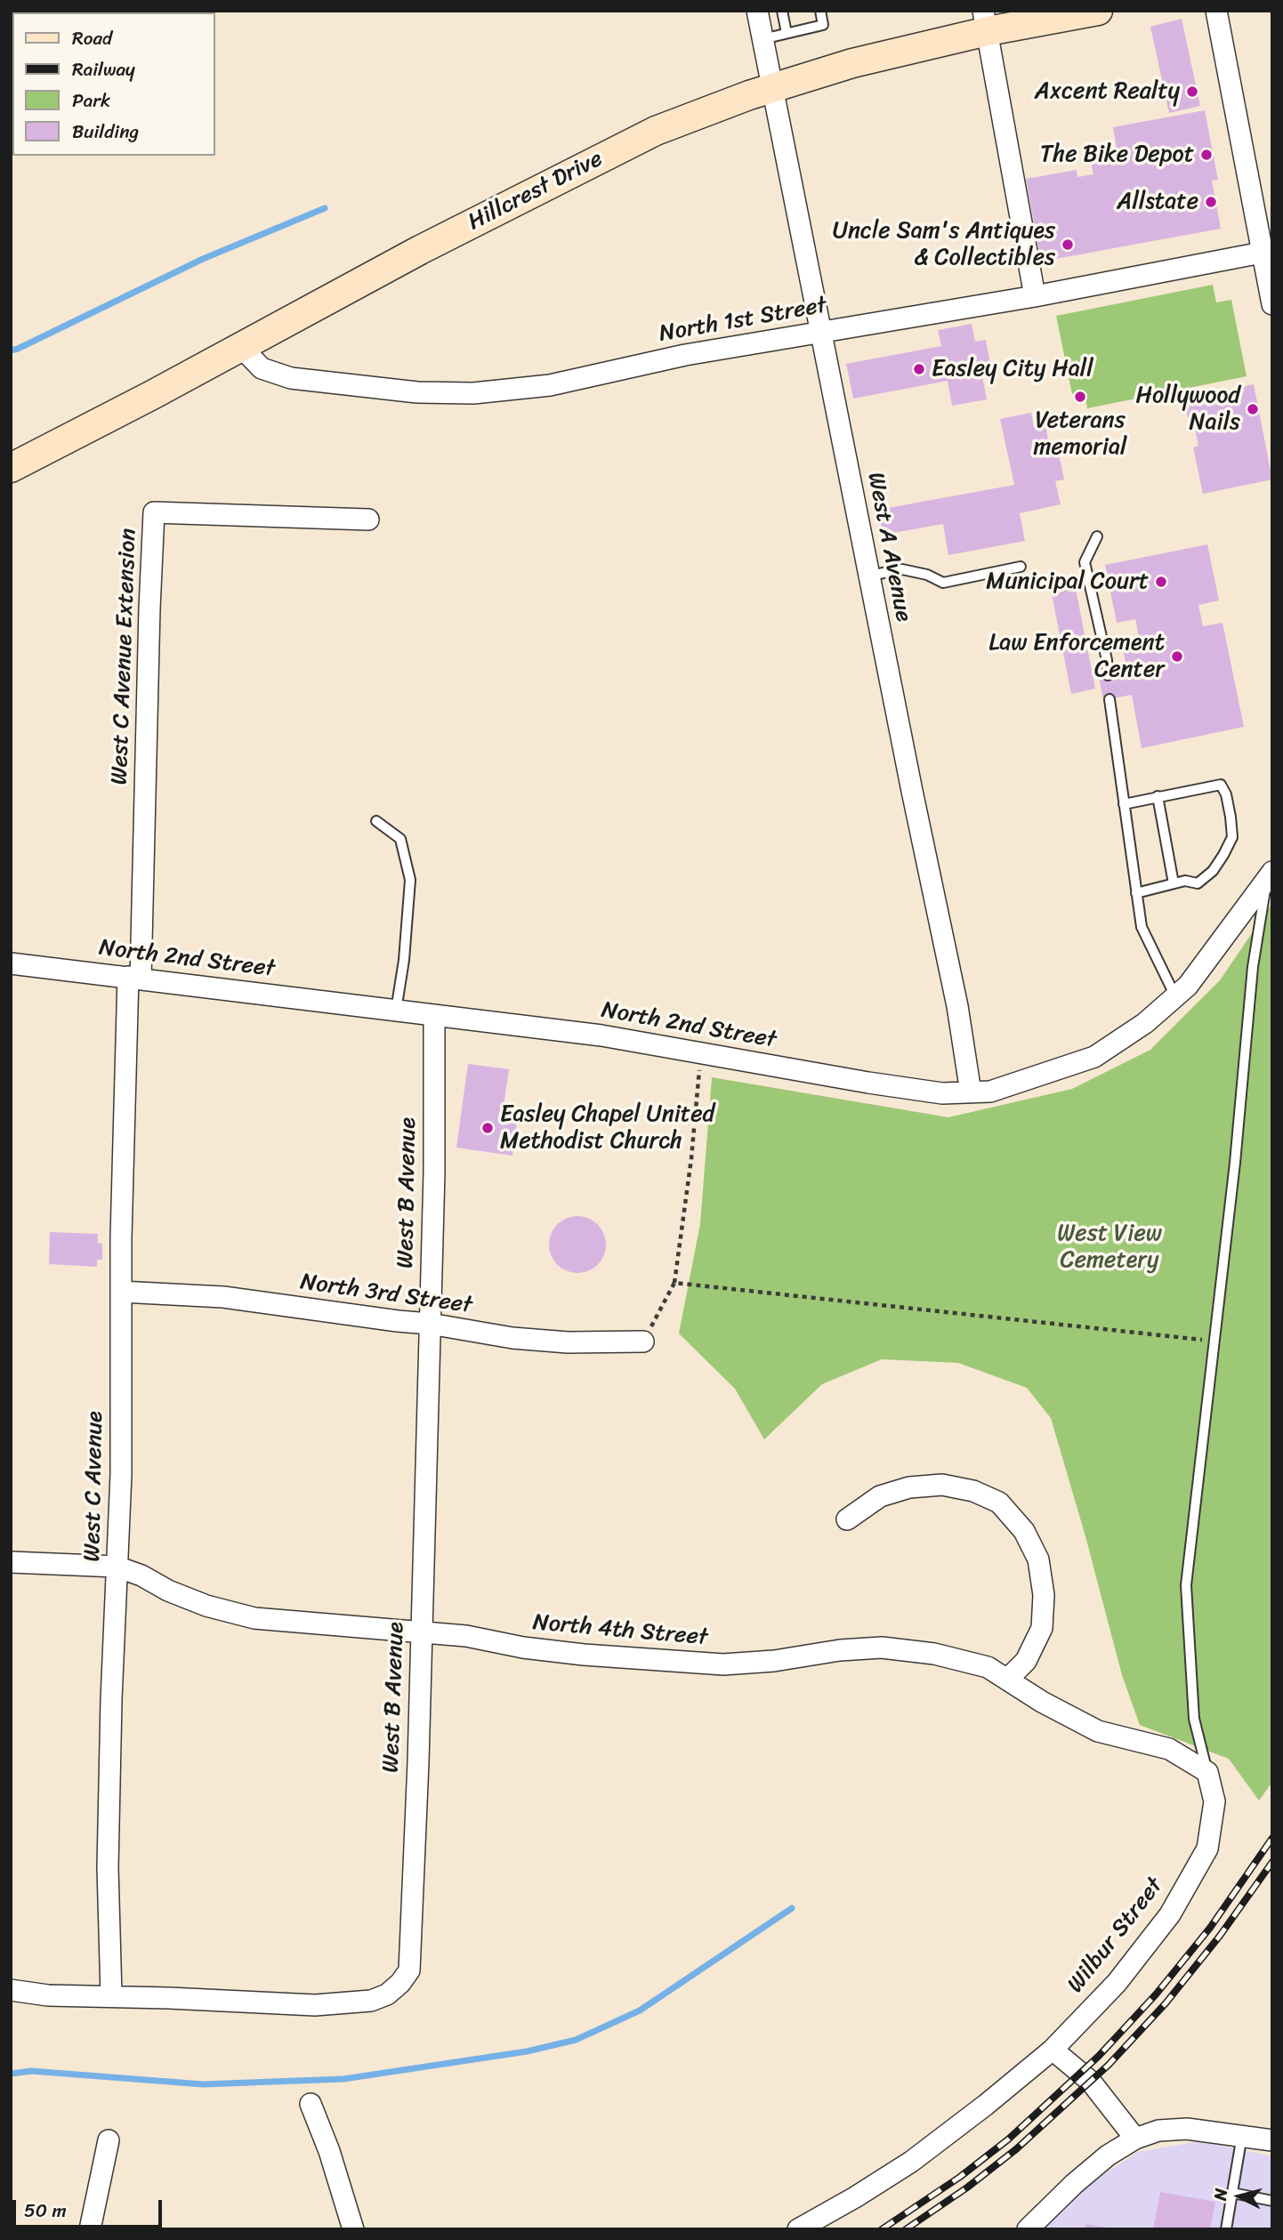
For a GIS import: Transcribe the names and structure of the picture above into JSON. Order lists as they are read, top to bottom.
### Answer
{
  "streets": {
    "street": [
      "Hillcrest Drive",
      "North 1st Street",
      "West A Avenue",
      "West C Avenue Extension",
      "North 2nd Street",
      "West B Avenue",
      "North 3rd Street",
      "West C Avenue",
      "North 4th Street",
      "Wilbur Street"
    ]
  },
  "crossings": [
    ["Hillcrest Drive", "North 1st Street"],
    ["Hillcrest Drive", "West A Avenue"],
    ["North 1st Street", "West A Avenue"],
    ["West A Avenue", "North 2nd Street"],
    ["West C Avenue Extension", "North 2nd Street"],
    ["West C Avenue Extension", "West C Avenue"],
    ["North 2nd Street", "West B Avenue"],
    ["North 2nd Street", "West C Avenue"],
    ["West B Avenue", "North 3rd Street"],
    ["West B Avenue", "West C Avenue"],
    ["West B Avenue", "North 4th Street"],
    ["North 3rd Street", "West C Avenue"],
    ["West C Avenue", "North 4th Street"],
    ["North 4th Street", "Wilbur Street"]
  ],
  "parks": ["West View Cemetery"],
  "places": [
    "Axcent Realty",
    "The Bike Depot",
    "Allstate",
    "Uncle Sam's Antiques & Collectibles",
    "Easley City Hall",
    "Veterans memorial",
    "Hollywood Nails",
    "Municipal Court",
    "Law Enforcement Center",
    "Easley Chapel United Methodist Church"
  ],
  "legend": [
    "Road",
    "Railway",
    "Park",
    "Building"
  ],
  "scale_bar": "50 m",
  "north": "left"
}
